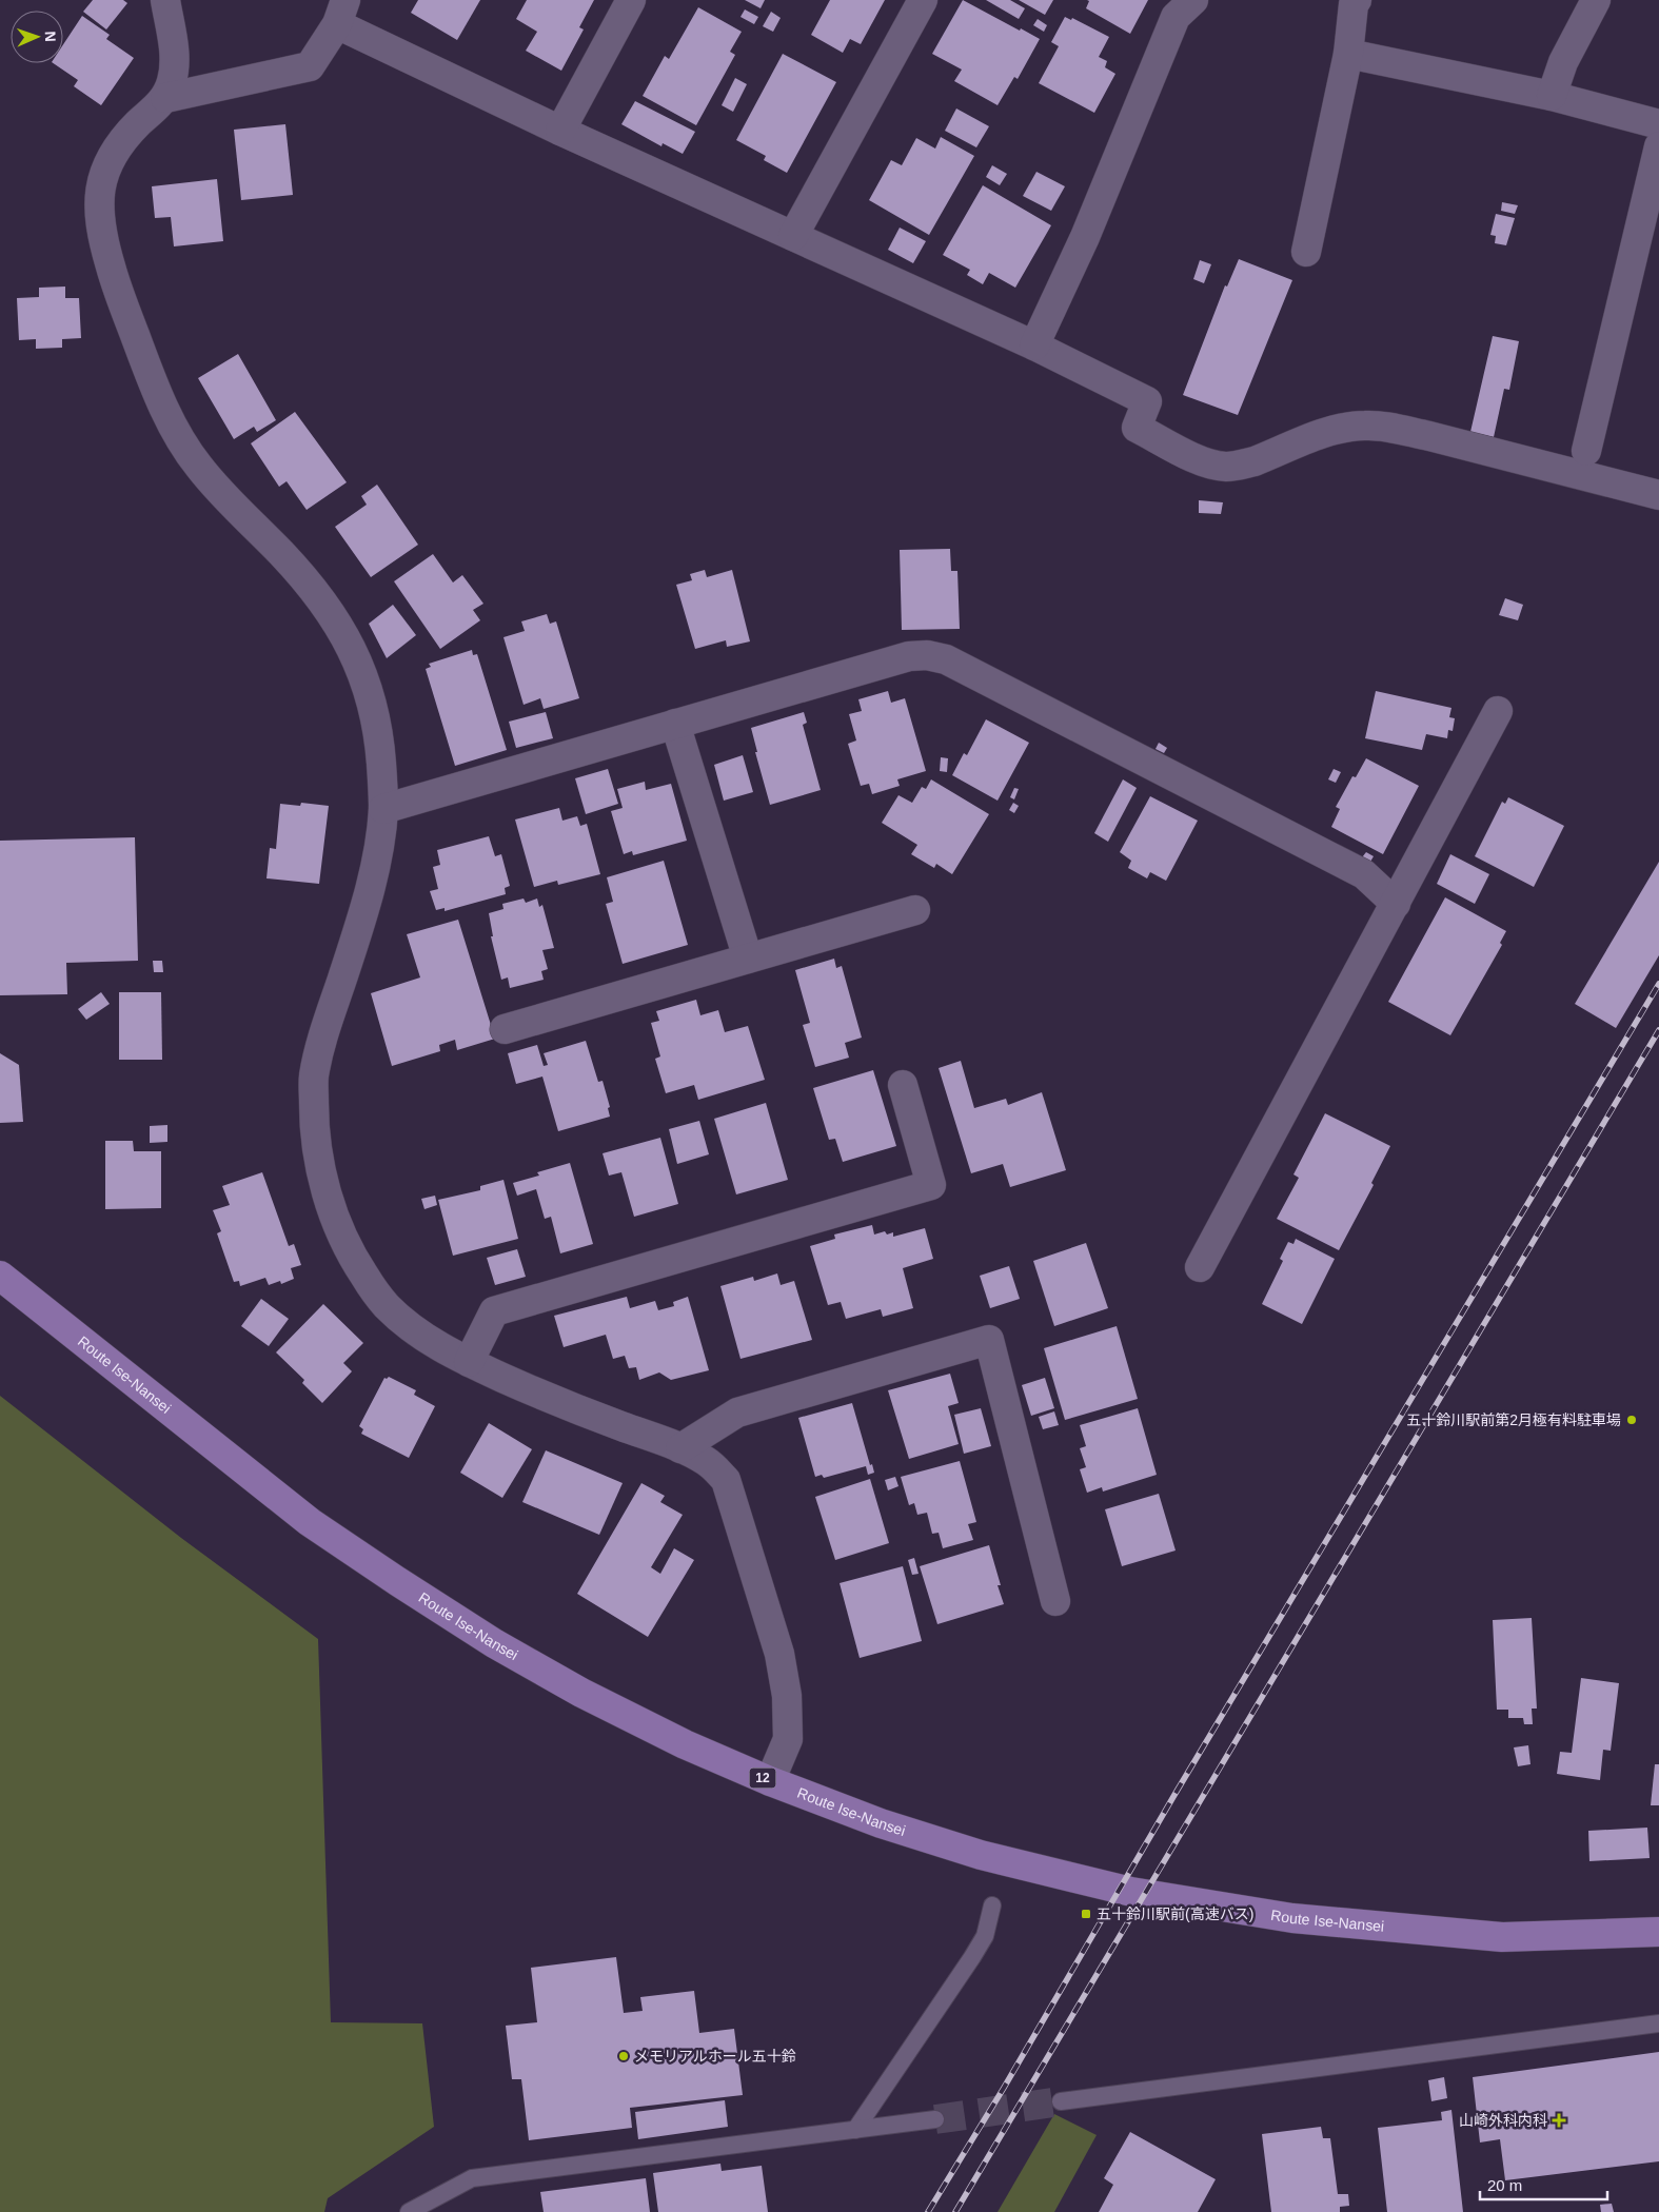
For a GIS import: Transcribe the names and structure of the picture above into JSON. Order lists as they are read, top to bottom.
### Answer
{
  "streets": {
    "main road": ["Route Ise-Nansei", "12"]
  },
  "places": {
    "other": ["五十鈴川駅前第2月極有料駐車場", "メモリアルホール五十鈴"],
    "transit": ["五十鈴川駅前(高速バス)"],
    "health": ["山崎外科内科"]
  },
  "scale_bar": "20 m",
  "north": "right"
}
